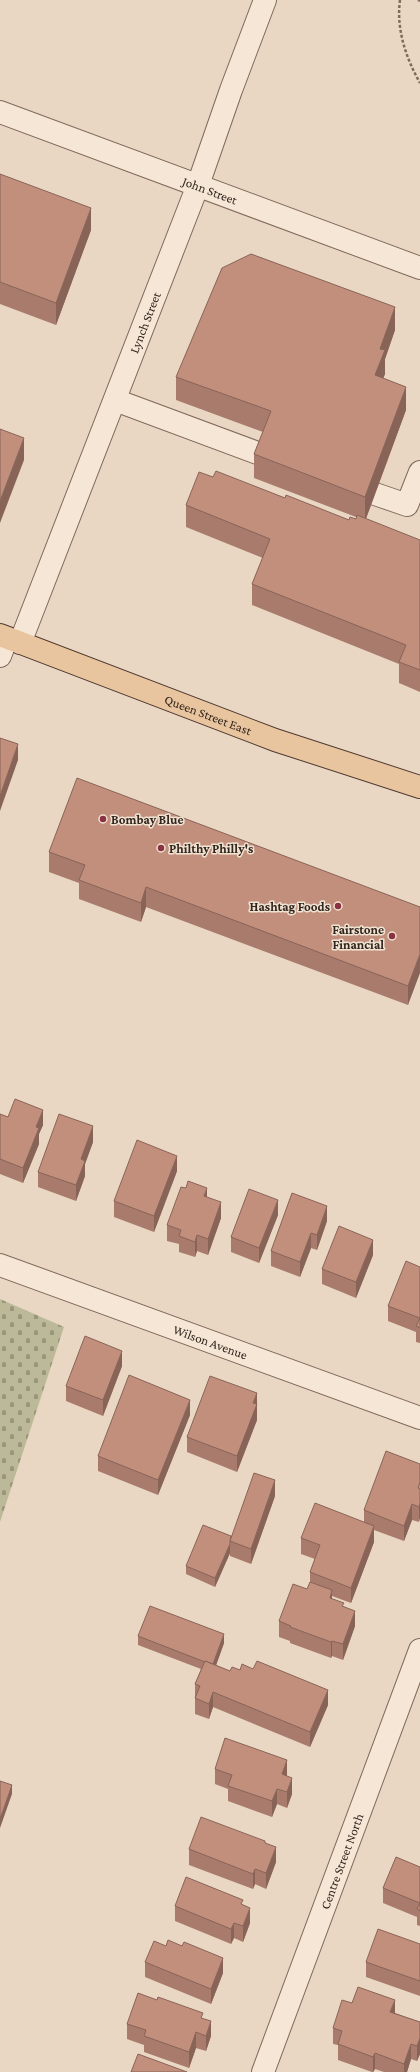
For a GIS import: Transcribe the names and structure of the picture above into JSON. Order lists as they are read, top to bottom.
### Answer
{
  "streets": {
    "main road": ["Queen Street East"],
    "street": [
      "John Street",
      "Lynch Street",
      "Wilson Avenue",
      "Centre Street North"
    ]
  },
  "crossings": [
    ["John Street", "Lynch Street"],
    ["Lynch Street", "Queen Street East"]
  ],
  "places": [
    "Bombay Blue",
    "Philthy Philly's",
    "Hashtag Foods",
    "Fairstone Financial"
  ]
}
